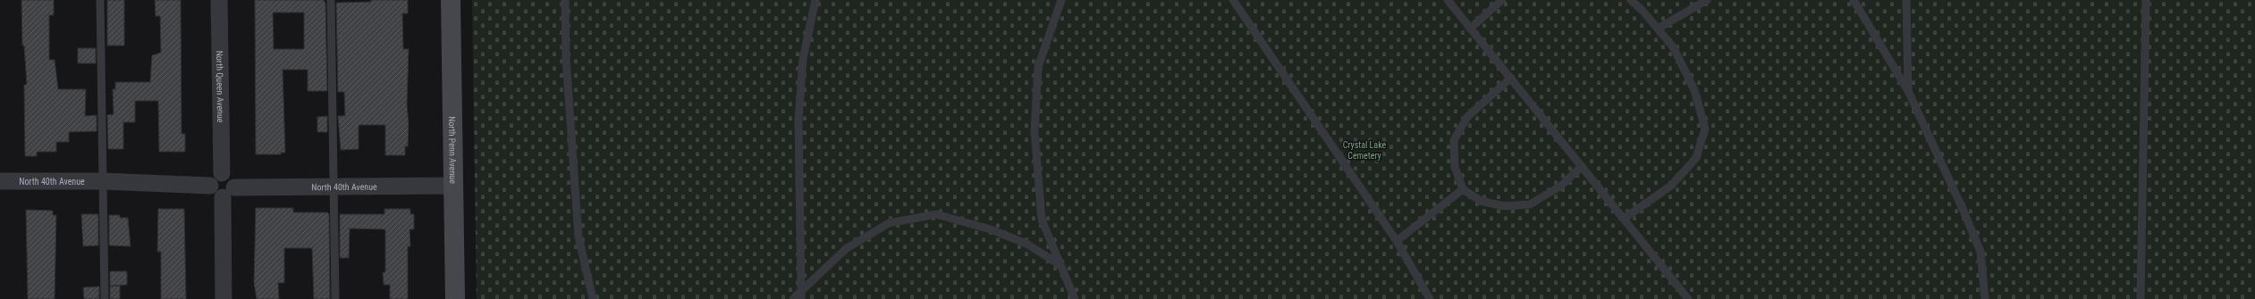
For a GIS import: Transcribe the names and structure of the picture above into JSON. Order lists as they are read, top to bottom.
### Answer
{
  "streets": {
    "main road": ["North Penn Avenue"],
    "street": ["North Queen Avenue", "North 40th Avenue"]
  },
  "crossings": [
    ["North Queen Avenue", "North 40th Avenue"],
    ["North Penn Avenue", "North 40th Avenue"]
  ],
  "parks": ["Crystal Lake Cemetery"]
}
